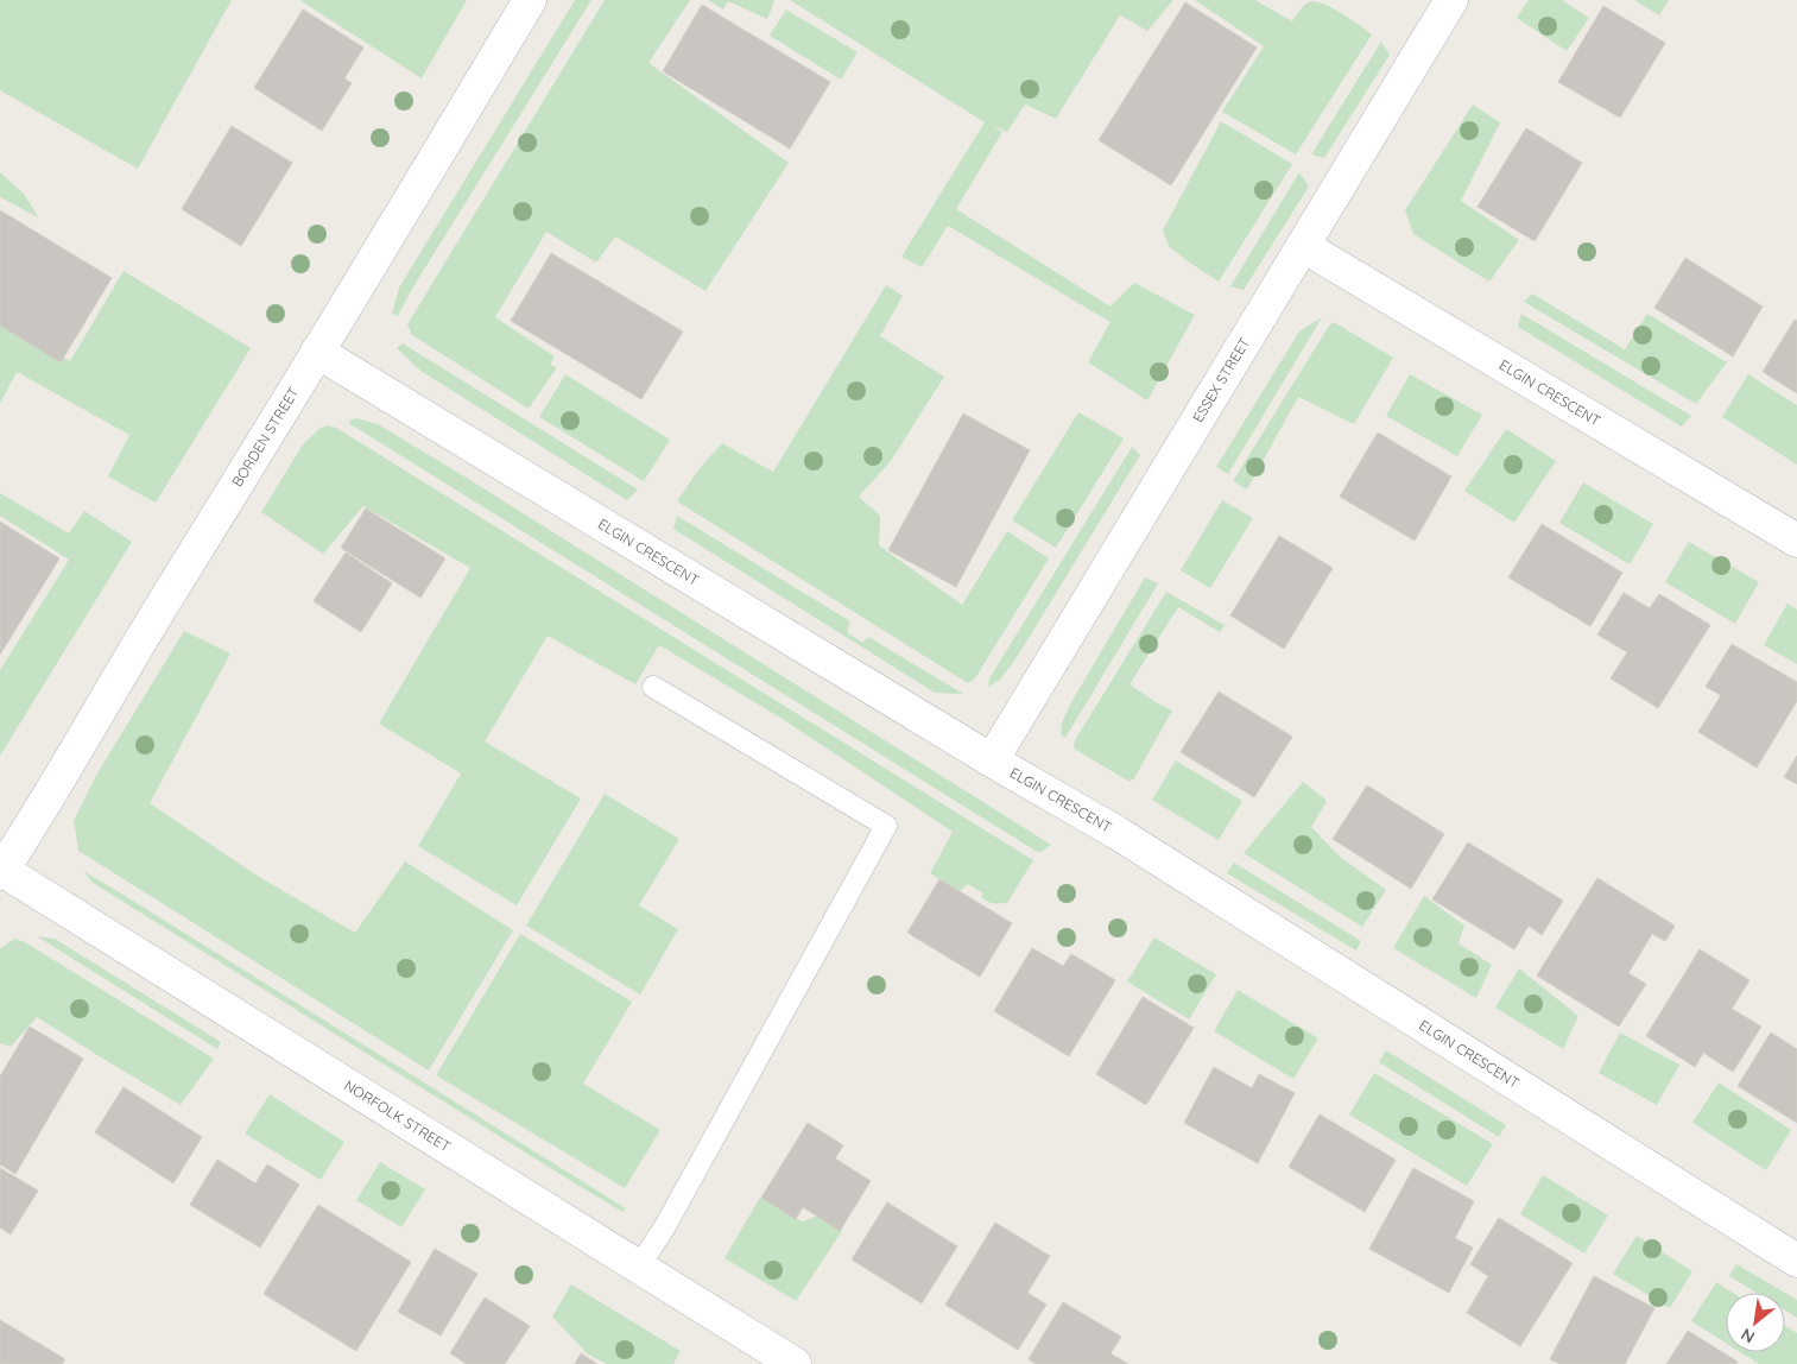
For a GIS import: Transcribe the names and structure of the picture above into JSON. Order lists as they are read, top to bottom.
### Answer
{
  "streets": {
    "street": [
      "ESSEX STREET",
      "ELGIN CRESCENT",
      "BORDEN STREET",
      "NORFOLK STREET"
    ]
  },
  "crossings": [
    ["ESSEX STREET", "ELGIN CRESCENT"],
    ["ELGIN CRESCENT", "BORDEN STREET"],
    ["BORDEN STREET", "NORFOLK STREET"]
  ],
  "north": "bottom left"
}
